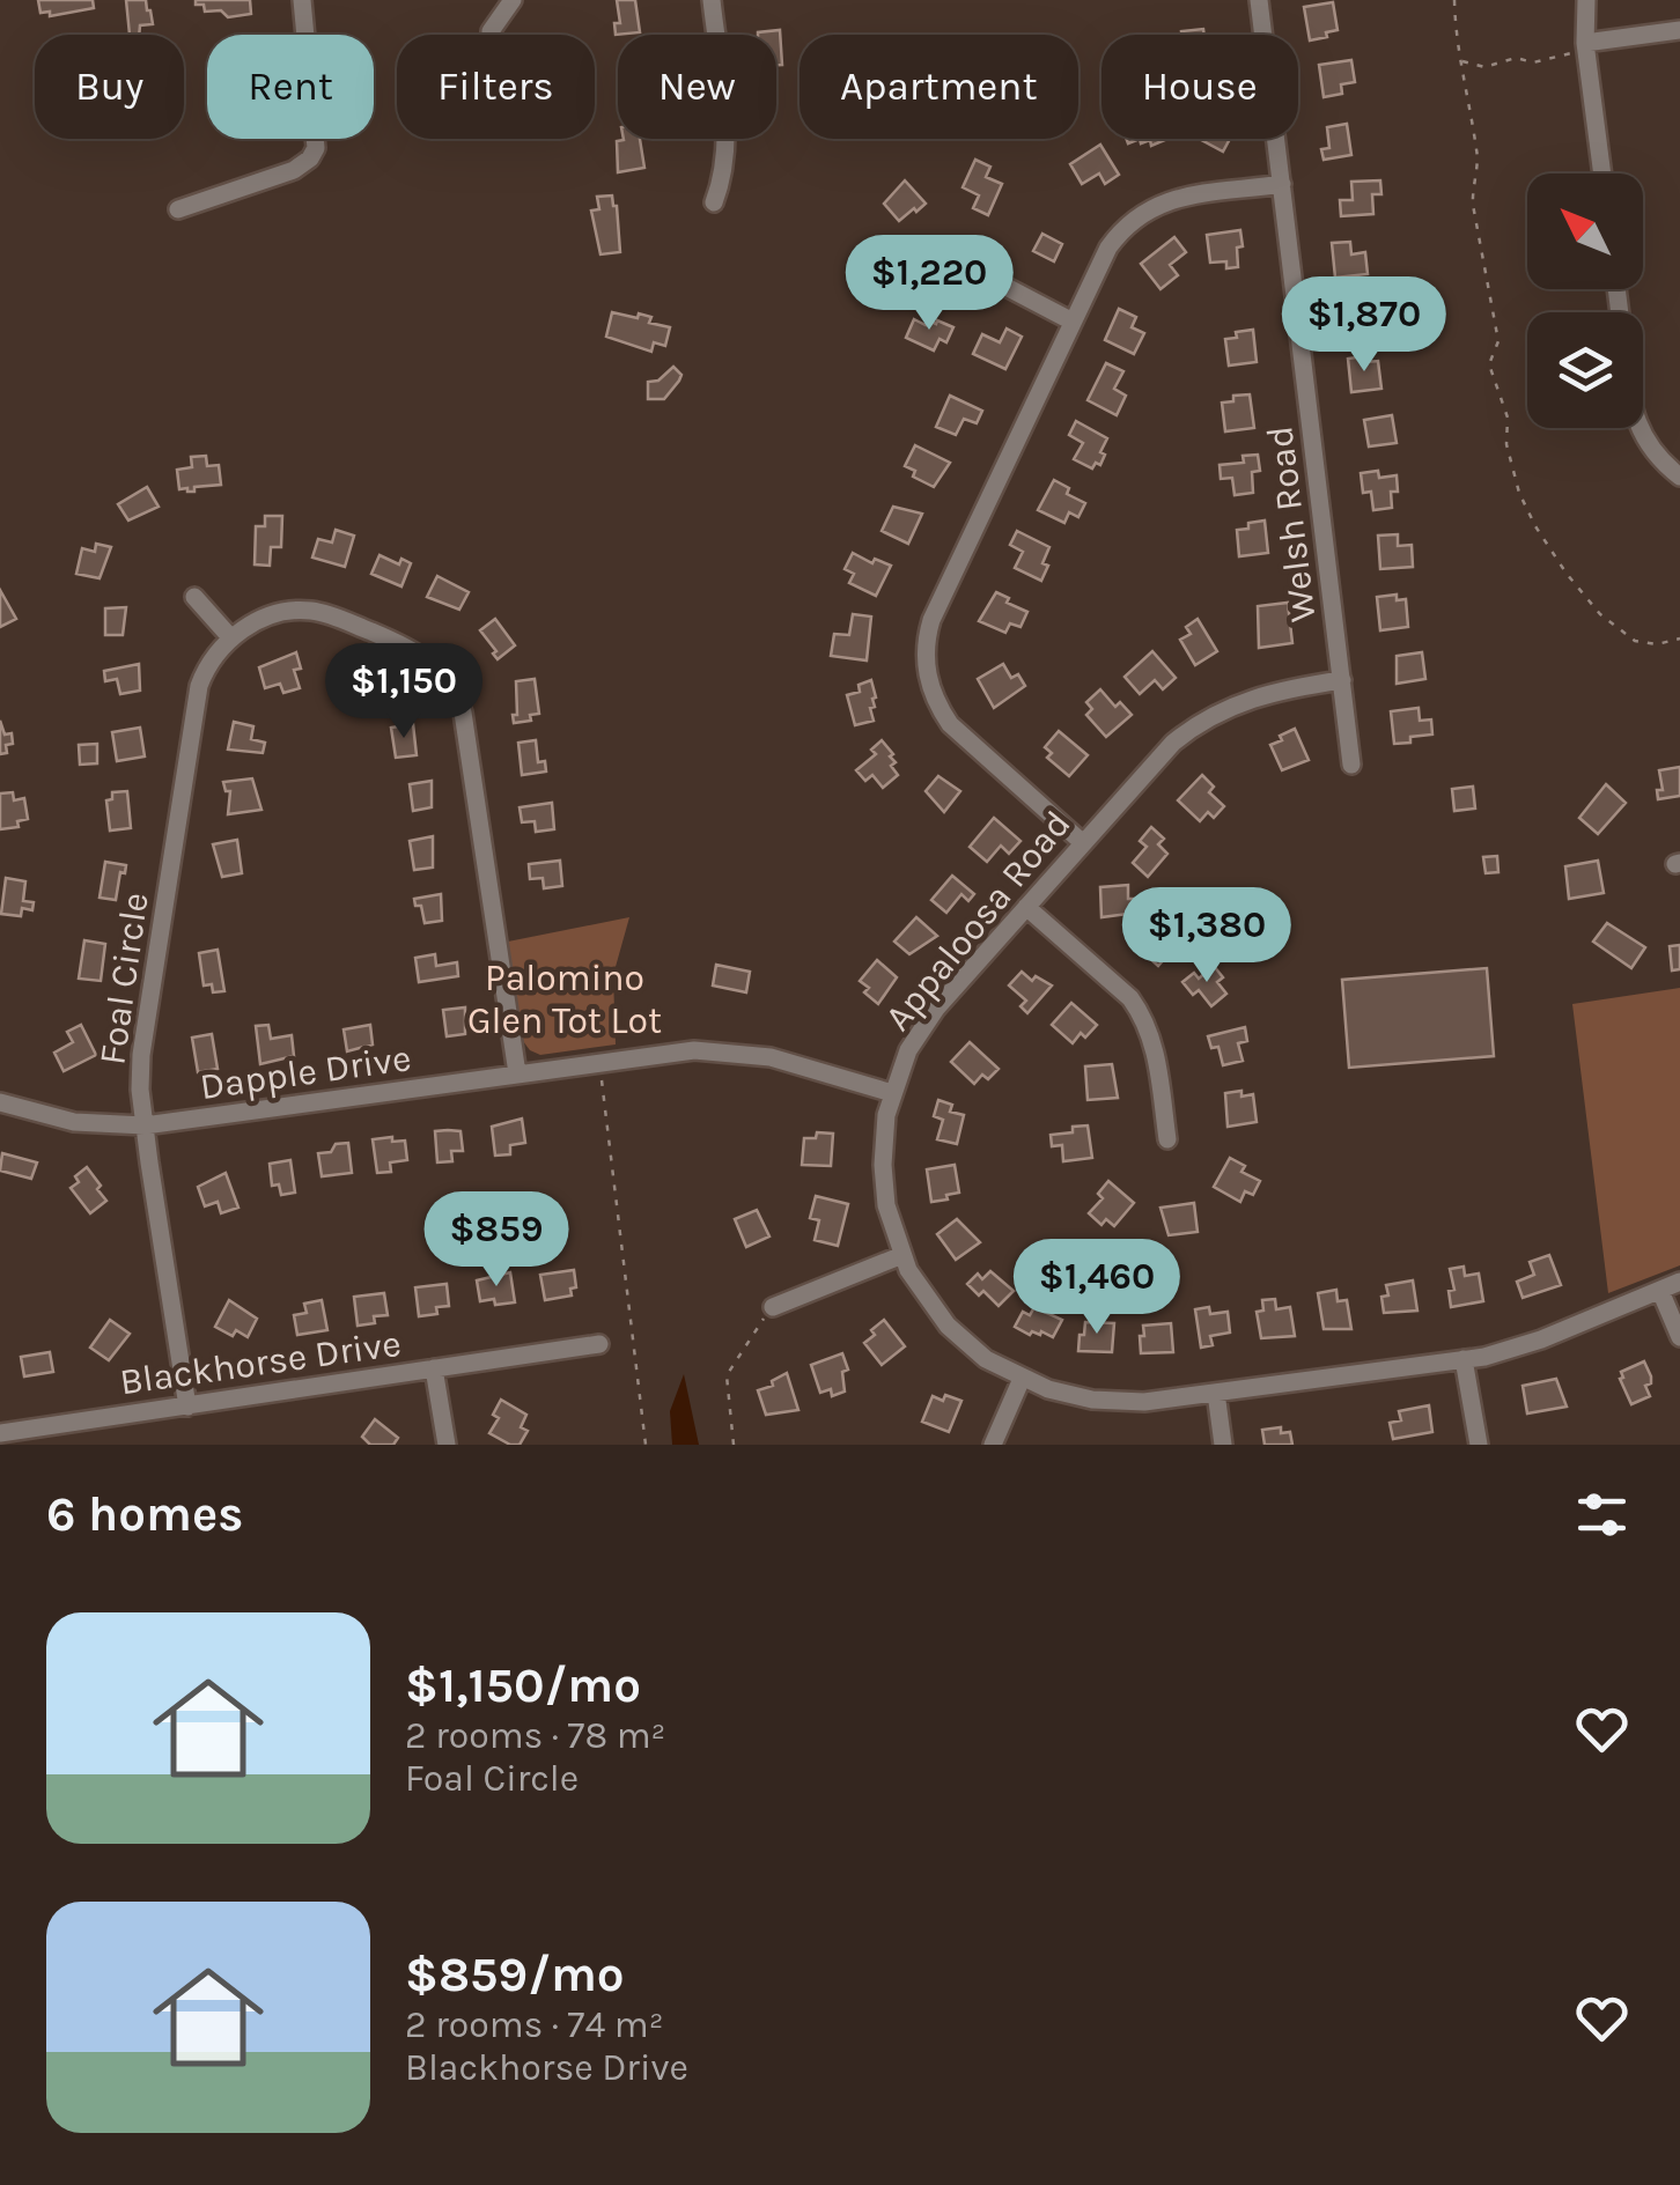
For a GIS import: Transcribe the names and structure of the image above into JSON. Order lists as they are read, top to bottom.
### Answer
{
  "streets": {
    "street": [
      "Welsh Road",
      "Appaloosa Road",
      "Foal Circle",
      "Dapple Drive",
      "Blackhorse Drive"
    ]
  },
  "crossings": [
    ["Welsh Road", "Appaloosa Road"],
    ["Appaloosa Road", "Dapple Drive"],
    ["Foal Circle", "Dapple Drive"],
    ["Foal Circle", "Blackhorse Drive"]
  ],
  "parks": ["Palomino Glen Tot Lot"],
  "north": "top left",
  "page": {
    "chip": [
      "Buy",
      "Rent",
      "Filters",
      "New",
      "Apartment",
      "House"
    ],
    "price": [
      "$1,220",
      "$1,870",
      "$1,150",
      "$1,380",
      "$859",
      "$1,460"
    ],
    "heading": "6 homes",
    "list": [
      {
        "name": "$1,150/mo",
        "note": "2 rooms · 78 m² · Foal Circle"
      },
      {
        "name": "$859/mo",
        "note": "2 rooms · 74 m² · Blackhorse Drive"
      }
    ]
  }
}
